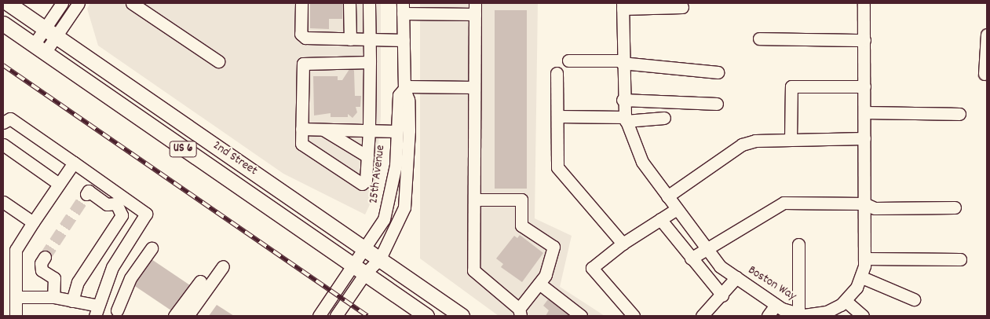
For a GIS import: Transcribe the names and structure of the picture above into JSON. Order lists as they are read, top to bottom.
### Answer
{
  "streets": {
    "main road": ["US 6", "2nd Street"],
    "street": ["25th Avenue", "Boston Way"]
  },
  "crossings": [
    ["2nd Street", "25th Avenue"]
  ]
}
